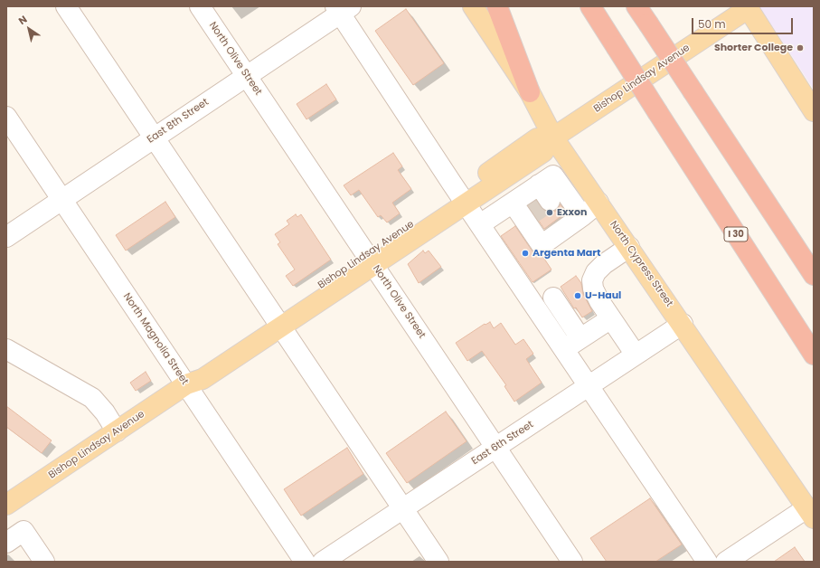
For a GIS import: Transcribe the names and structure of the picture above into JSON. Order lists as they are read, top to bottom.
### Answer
{
  "streets": {
    "highway": ["I 30"],
    "main road": ["Bishop Lindsay Avenue", "North Cypress Street"],
    "street": [
      "North Olive Street",
      "East 8th Street",
      "North Magnolia Street",
      "East 6th Street"
    ]
  },
  "crossings": [
    ["North Olive Street", "Bishop Lindsay Avenue"],
    ["North Olive Street", "East 8th Street"],
    ["North Olive Street", "East 6th Street"],
    ["Bishop Lindsay Avenue", "North Cypress Street"],
    ["Bishop Lindsay Avenue", "North Magnolia Street"],
    ["East 8th Street", "North Magnolia Street"],
    ["North Cypress Street", "East 6th Street"]
  ],
  "places": [
    "Shorter College",
    "Exxon",
    "Argenta Mart",
    "U-Haul"
  ],
  "scale_bar": "50 m",
  "north": "top left"
}
